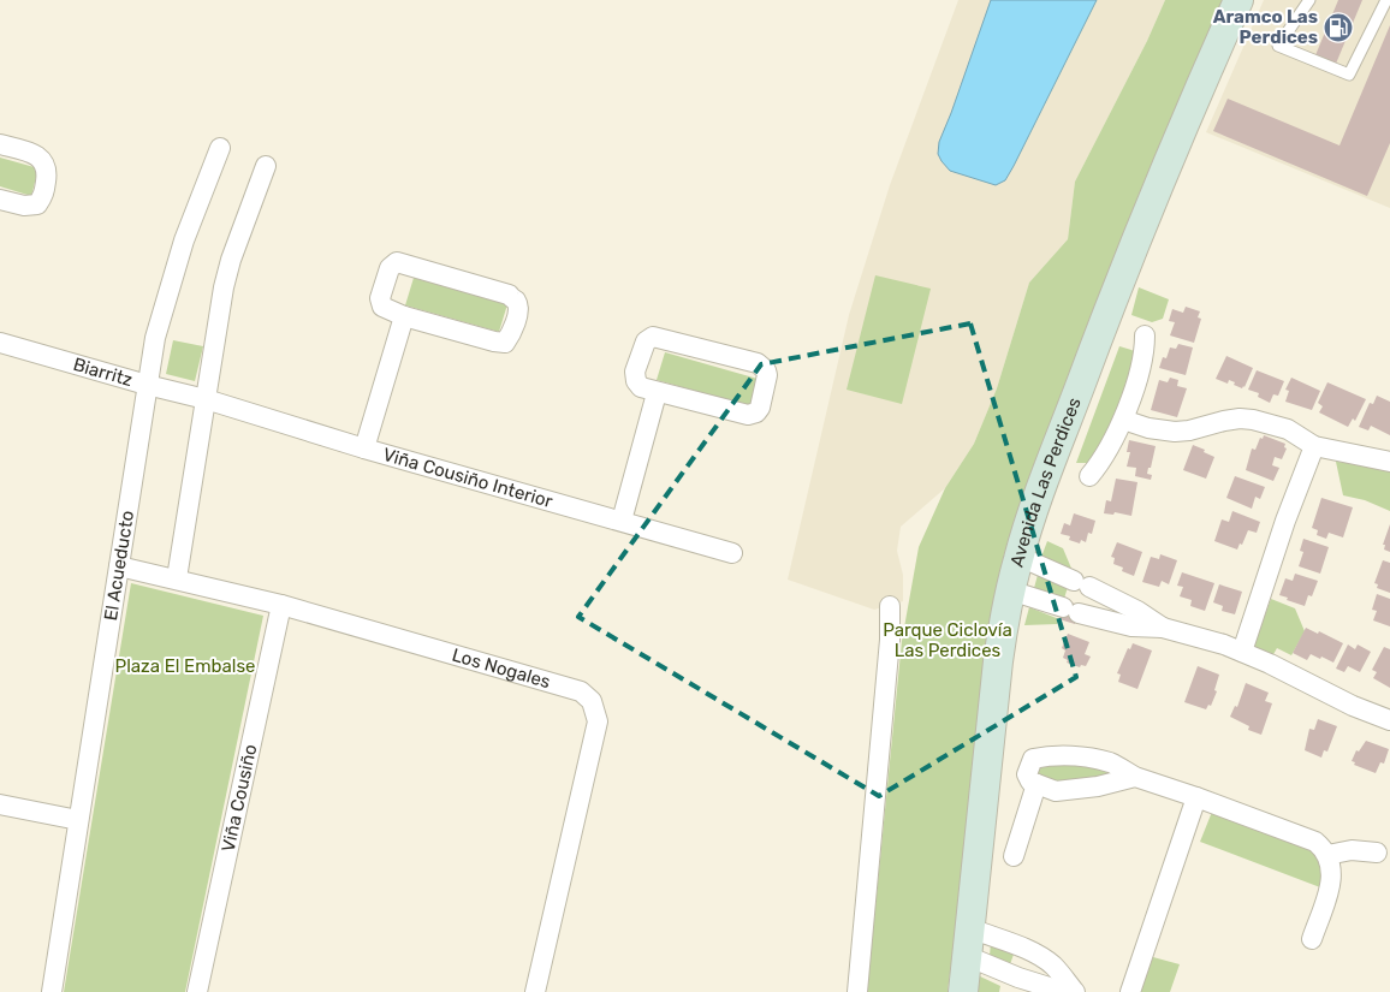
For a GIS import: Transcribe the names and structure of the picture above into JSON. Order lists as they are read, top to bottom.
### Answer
{
  "streets": {
    "street": [
      "Biarritz",
      "Viña Cousiño Interior",
      "Avenida Las Perdices",
      "El Acueducto",
      "Los Nogales",
      "Viña Cousiño"
    ]
  },
  "crossings": [
    ["Biarritz", "Viña Cousiño Interior"],
    ["Biarritz", "El Acueducto"],
    ["El Acueducto", "Los Nogales"],
    ["Los Nogales", "Viña Cousiño"]
  ],
  "parks": ["Parque Ciclovía Las Perdices", "Plaza El Embalse"],
  "places": {
    "fuel station": ["Aramco Las Perdices"]
  }
}
